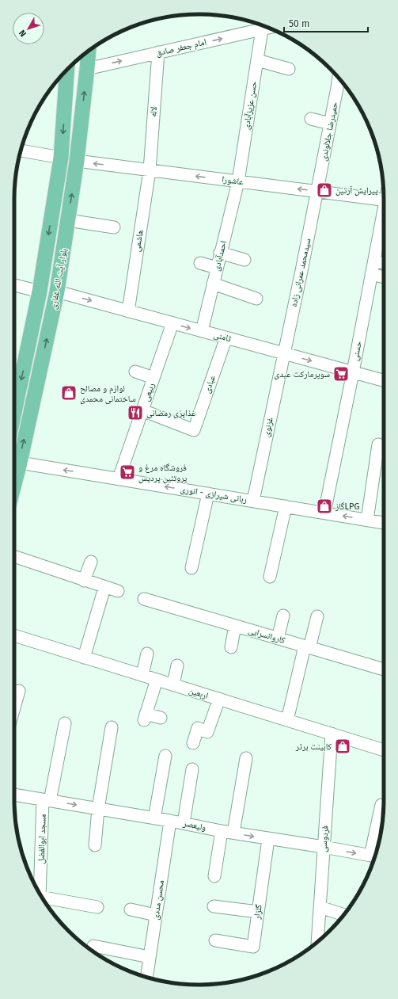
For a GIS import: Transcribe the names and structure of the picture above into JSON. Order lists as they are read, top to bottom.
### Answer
{
  "streets": {
    "main road": ["بلوار آیت الله غفاری"],
    "street": [
      "امام جعفر صادق",
      "حسن عزیزآبادی",
      "لاله",
      "حمیدرضا جلالوندی",
      "عاشورا",
      "هاشمی",
      "احمدآبادی",
      "سیدمحمد عمرانی زاده",
      "ثامنی",
      "حسنی",
      "عبادی",
      "ربیعی",
      "غزنوی",
      "ربانی شیرازی - انوری",
      "کاروانسرایی",
      "اربعین",
      "ولیعصر",
      "مسجد ابوالفضل",
      "فردوسی",
      "محسن مددی",
      "گلزار"
    ]
  },
  "crossings": [
    ["امام جعفر صادق", "حسن عزیزآبادی"],
    ["امام جعفر صادق", "لاله"],
    ["امام جعفر صادق", "بلوار آیت الله غفاری"],
    ["حسن عزیزآبادی", "عاشورا"],
    ["حسن عزیزآبادی", "احمدآبادی"],
    ["لاله", "عاشورا"],
    ["لاله", "هاشمی"],
    ["حمیدرضا جلالوندی", "عاشورا"],
    ["حمیدرضا جلالوندی", "سیدمحمد عمرانی زاده"],
    ["عاشورا", "هاشمی"],
    ["عاشورا", "احمدآبادی"],
    ["عاشورا", "سیدمحمد عمرانی زاده"],
    ["عاشورا", "بلوار آیت الله غفاری"],
    ["هاشمی", "ثامنی"],
    ["احمدآبادی", "ثامنی"],
    ["سیدمحمد عمرانی زاده", "ثامنی"],
    ["سیدمحمد عمرانی زاده", "غزنوی"],
    ["بلوار آیت الله غفاری", "ثامنی"],
    ["بلوار آیت الله غفاری", "ربانی شیرازی - انوری"],
    ["ثامنی", "حسنی"],
    ["ثامنی", "عبادی"],
    ["ثامنی", "ربیعی"],
    ["ثامنی", "غزنوی"],
    ["حسنی", "ربانی شیرازی - انوری"],
    ["عبادی", "ربیعی"],
    ["ربیعی", "ربانی شیرازی - انوری"],
    ["غزنوی", "ربانی شیرازی - انوری"],
    ["اربعین", "فردوسی"],
    ["ولیعصر", "مسجد ابوالفضل"],
    ["ولیعصر", "فردوسی"],
    ["ولیعصر", "محسن مددی"],
    ["ولیعصر", "گلزار"]
  ],
  "one_way": ["امام جعفر صادق"],
  "places": {
    "shop": [
      "پیرایش آرتین",
      "لوازم و مصالح ساختمانی محمدی",
      "گازLPG",
      "کابینت برتر"
    ],
    "supermarket": ["سوپرمارکت عیدی", "فروشگاه مرغ و پروتئین پردیس"],
    "restaurant": ["غذاپزی رمضانی"]
  },
  "scale_bar": "50 m",
  "north": "bottom left"
}
